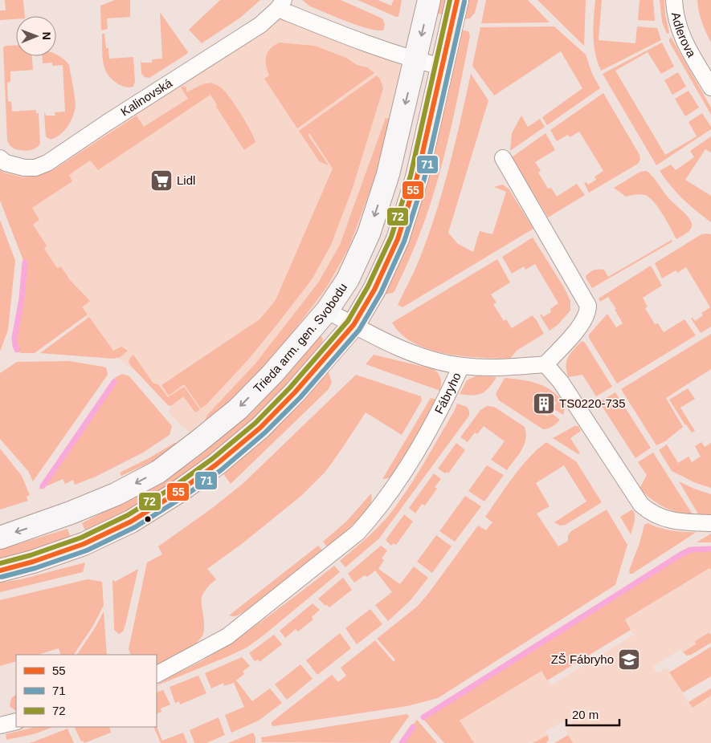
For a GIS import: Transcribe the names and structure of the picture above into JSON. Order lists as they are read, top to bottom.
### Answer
{
  "streets": {
    "street": [
      "Adlerova",
      "Kalinovská",
      "Trieda arm. gen. Svobodu",
      "Fábryho"
    ]
  },
  "crossings": [
    ["Trieda arm. gen. Svobodu", "Fábryho"]
  ],
  "places": {
    "supermarket": ["Lidl"],
    "building": ["TS0220-735"],
    "school or university": ["ZŠ Fábryho"]
  },
  "lines": ["transit line 55", "transit line 72", "transit line 71"],
  "legend": ["55", "71", "72"],
  "scale_bar": "20 m",
  "north": "right"
}
